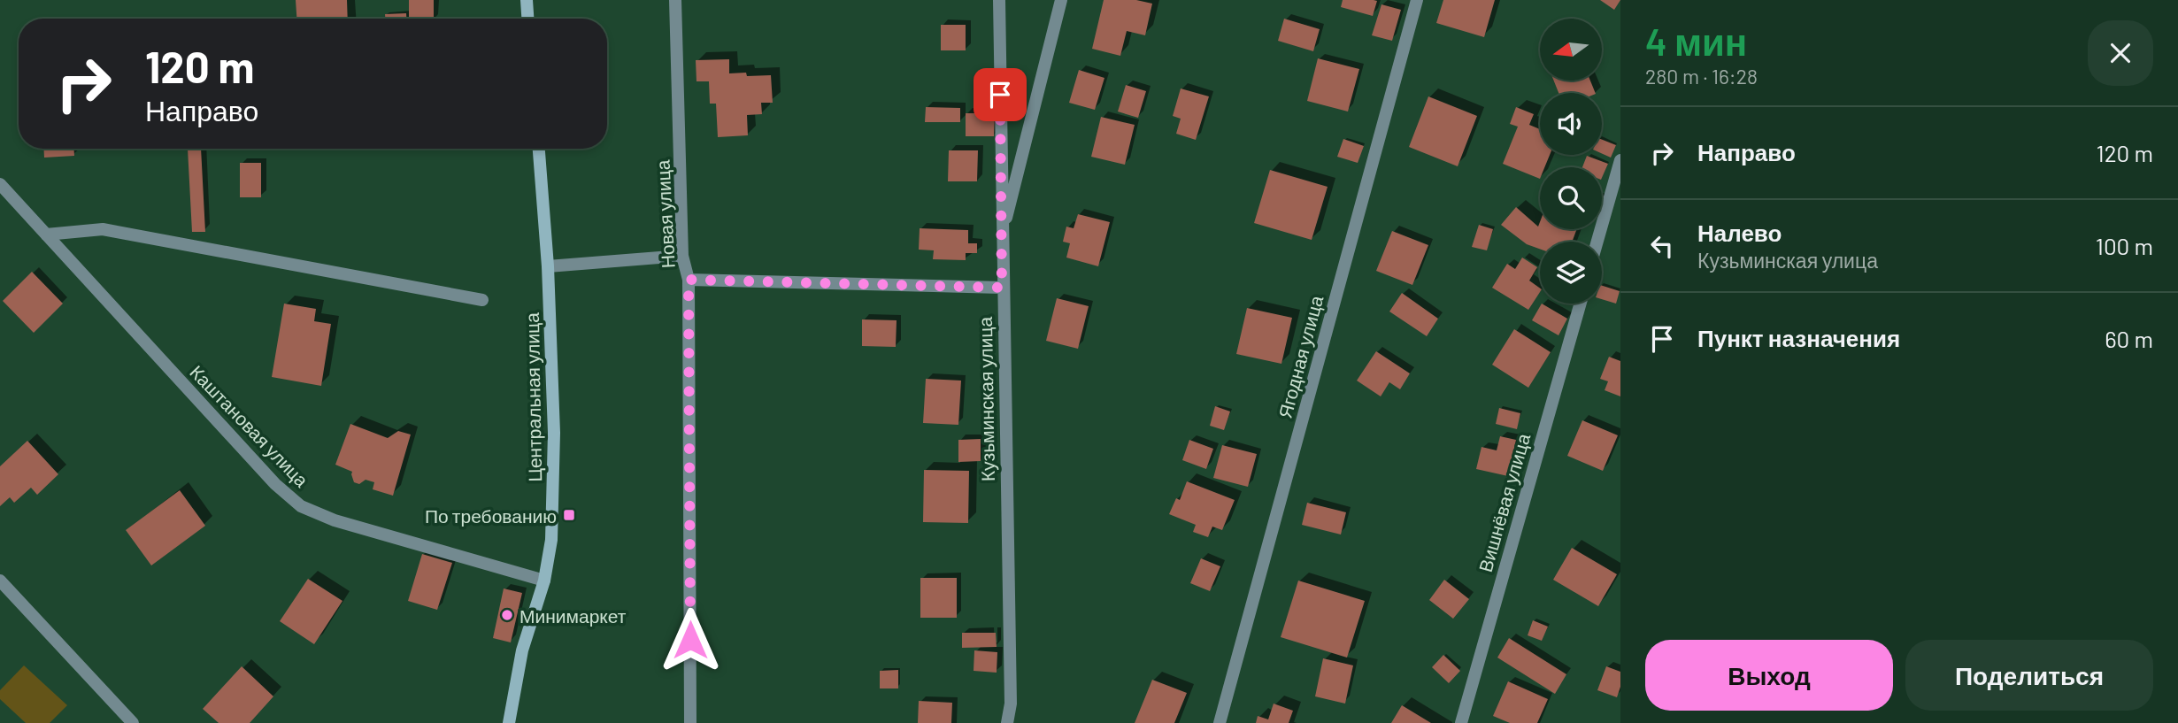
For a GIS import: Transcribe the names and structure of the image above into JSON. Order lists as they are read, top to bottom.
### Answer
{
  "streets": {
    "street": [
      "Новая улица",
      "Ягодная улица",
      "Центральная улица",
      "Кузьминская улица",
      "Каштановая улица",
      "Вишнёвая улица"
    ]
  },
  "crossings": [
    ["Центральная улица", "Каштановая улица"]
  ],
  "places": {
    "transit": ["По требованию"],
    "other": ["Минимаркет"]
  },
  "north": "left",
  "page": {
    "heading": ["4 мин", "280 m · 16:28"],
    "turn": ["120 m", "Направо"],
    "list": [
      {
        "name": "Направо",
        "value": "120 m"
      },
      {
        "name": "Налево",
        "note": "Кузьминская улица",
        "value": "100 m"
      },
      {
        "name": "Пункт назначения",
        "value": "60 m"
      }
    ],
    "buttons": ["Выход", "Поделиться"]
  }
}
